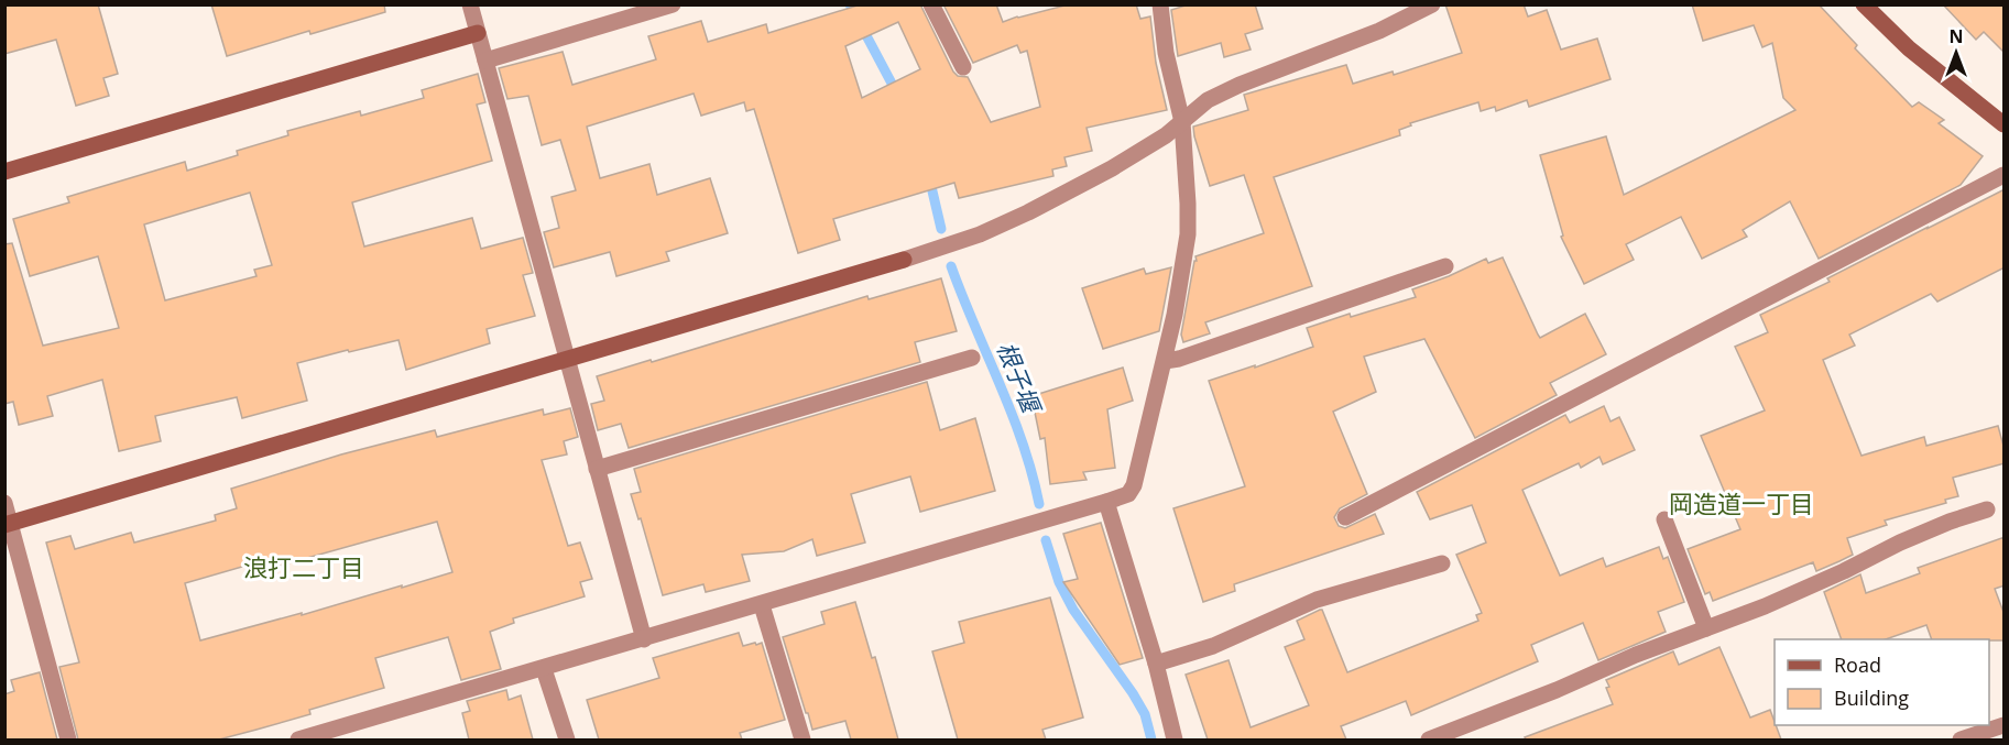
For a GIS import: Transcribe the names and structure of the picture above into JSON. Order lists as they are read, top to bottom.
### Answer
{
  "districts": ["岡造道一丁目", "浪打二丁目"],
  "water": ["根子堰"],
  "legend": ["Road", "Building"],
  "north": "top"
}
